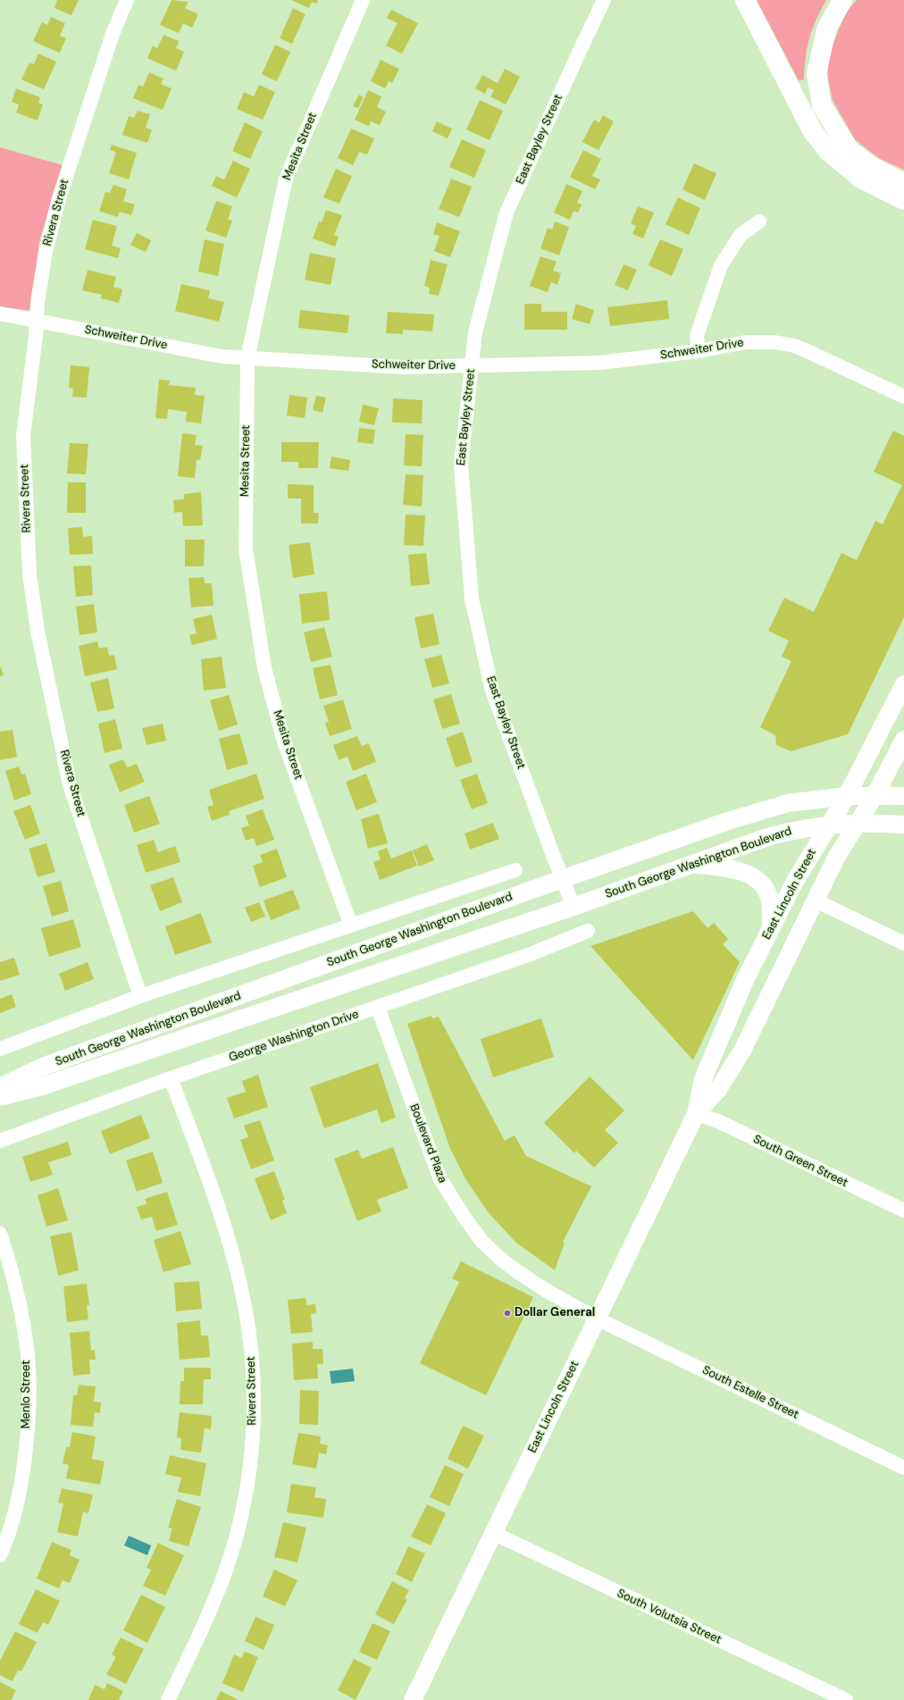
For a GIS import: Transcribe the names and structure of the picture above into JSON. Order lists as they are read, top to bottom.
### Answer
{
  "streets": {
    "street": [
      "East Bayley Street",
      "Mesita Street",
      "Rivera Street",
      "Schweiter Drive",
      "South George Washington Boulevard",
      "East Lincoln Street",
      "George Washington Drive",
      "Boulevard Plaza",
      "South Green Street",
      "South Estelle Street",
      "Menlo Street",
      "South Volutsia Street"
    ]
  },
  "crossings": [
    ["East Bayley Street", "Schweiter Drive"],
    ["East Bayley Street", "South George Washington Boulevard"],
    ["Mesita Street", "Schweiter Drive"],
    ["Rivera Street", "Schweiter Drive"],
    ["Rivera Street", "George Washington Drive"],
    ["South George Washington Boulevard", "East Lincoln Street"],
    ["East Lincoln Street", "Boulevard Plaza"],
    ["East Lincoln Street", "South Green Street"],
    ["East Lincoln Street", "South Estelle Street"],
    ["East Lincoln Street", "South Volutsia Street"],
    ["George Washington Drive", "Boulevard Plaza"],
    ["Boulevard Plaza", "South Estelle Street"]
  ],
  "places": ["Dollar General"]
}
